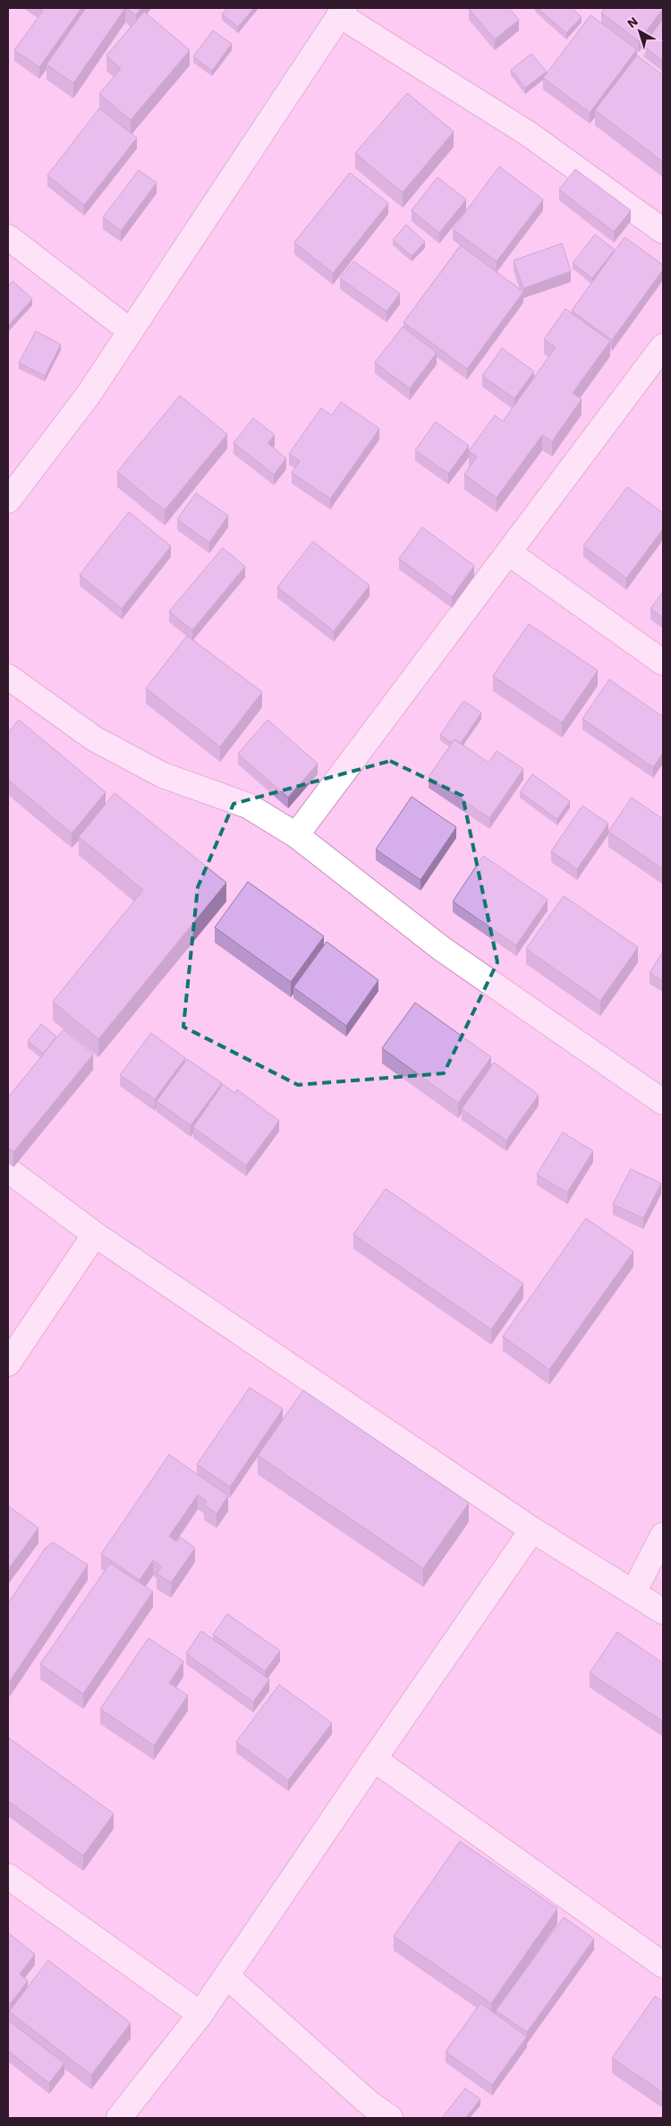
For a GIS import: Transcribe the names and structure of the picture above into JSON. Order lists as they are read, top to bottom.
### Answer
{
  "north": "top left"
}
